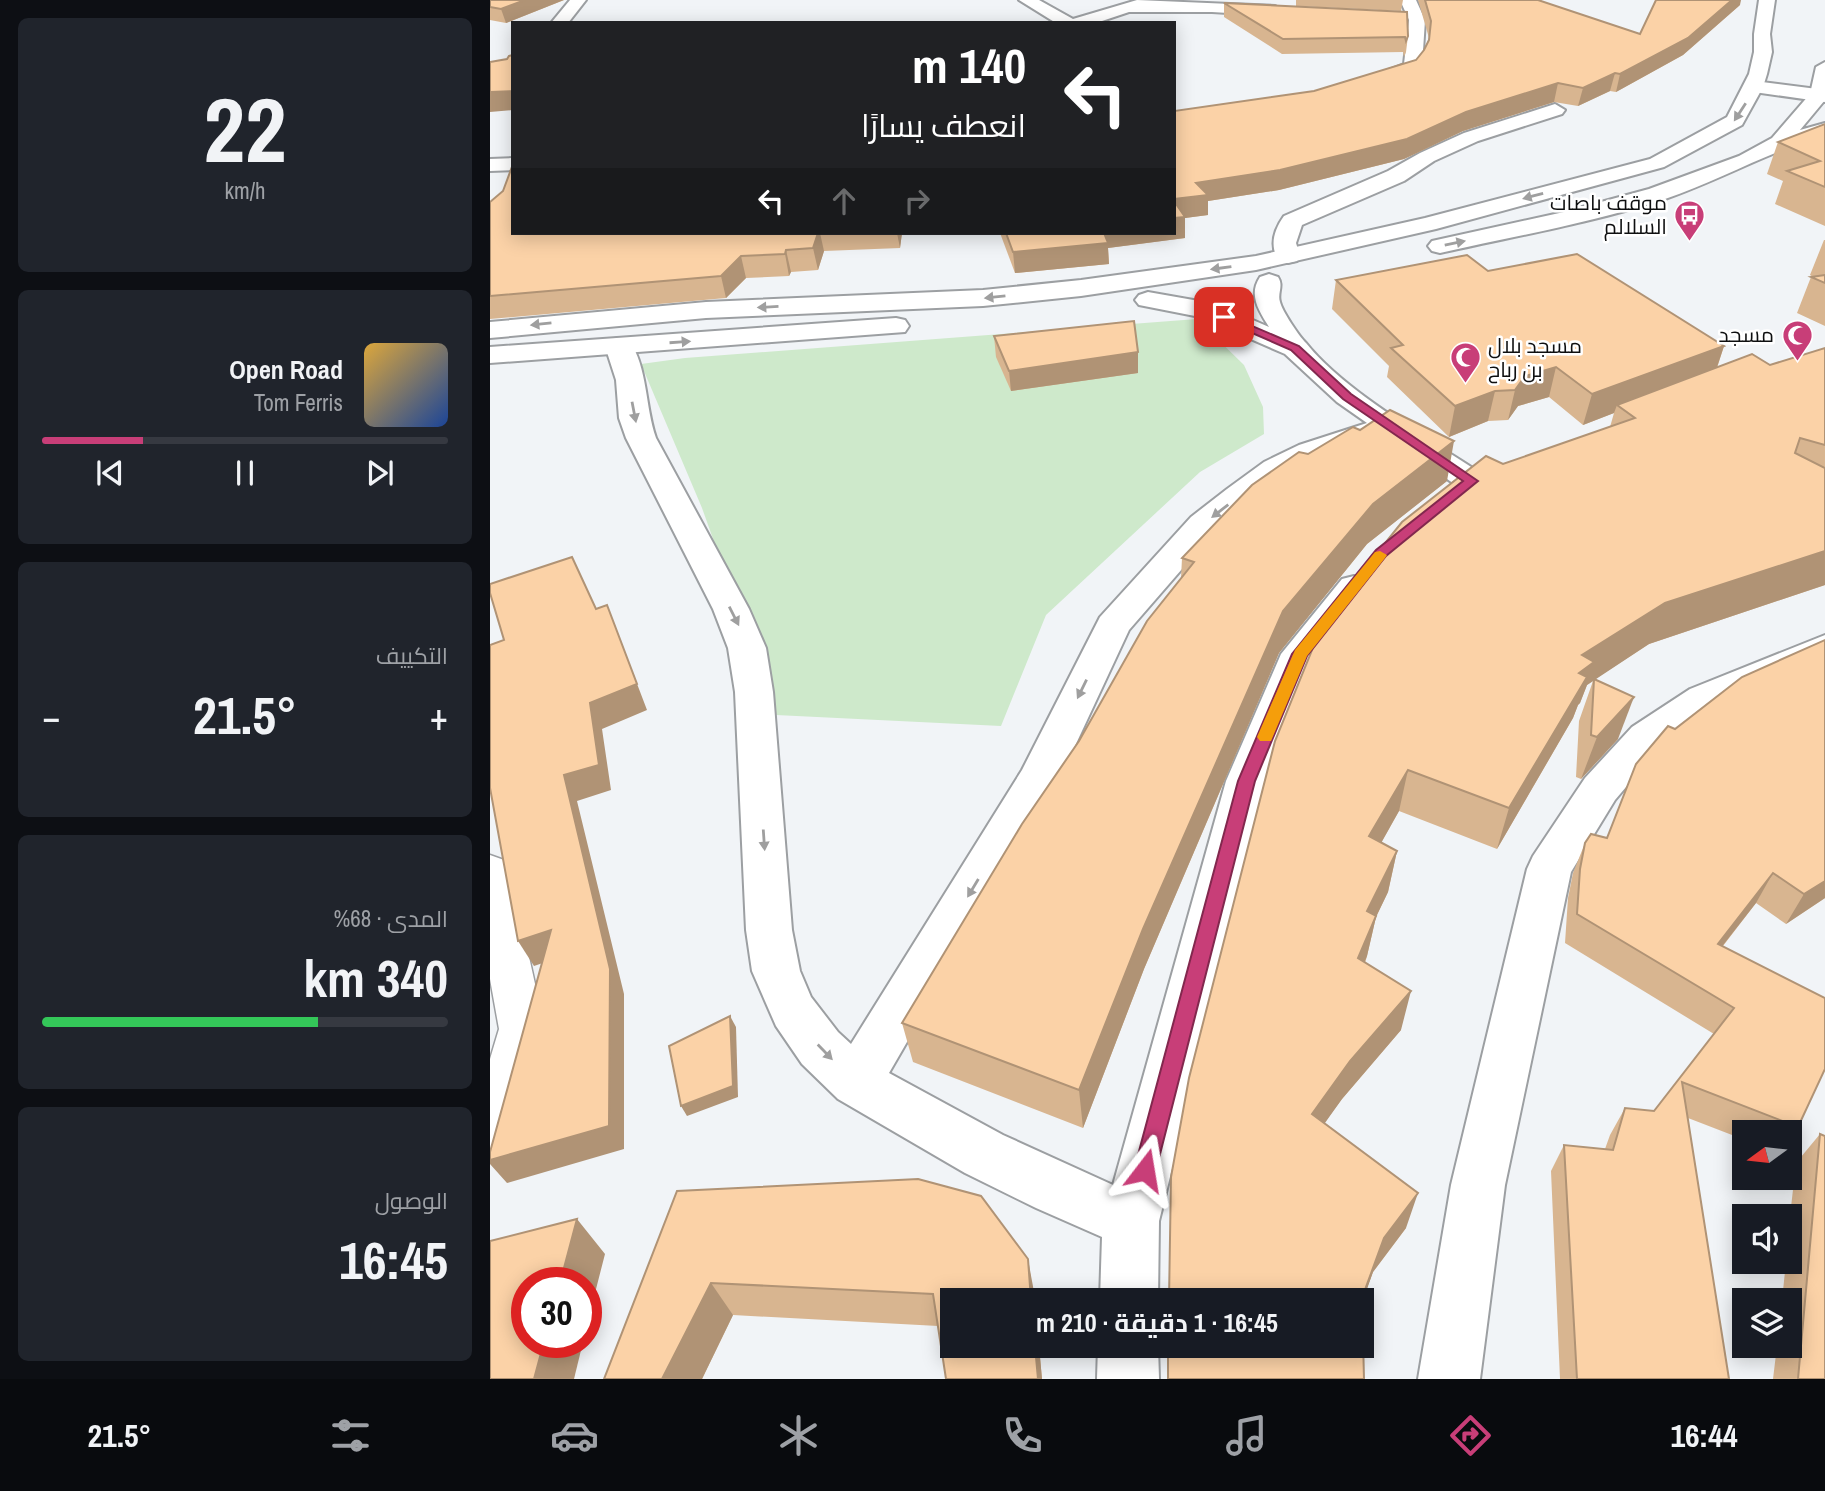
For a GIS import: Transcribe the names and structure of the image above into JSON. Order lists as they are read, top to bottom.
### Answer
{
  "places": {
    "bus stop": ["موقف باصات السلالم"],
    "mosque": ["مسجد", "مسجد بلال بن رباح"]
  },
  "north": "left",
  "page": {
    "tile": [
      ["22", "km/h"],
      "التكييف",
      ["المدى · 68%", "340 km"],
      ["الوصول", "16:45"]
    ],
    "turn": ["140 m", "انعطف يسارًا"],
    "song": ["Open Road", "Tom Ferris"],
    "heat": ["−", "21.5°", "+"],
    "limit": "30",
    "trip": "16:45 · 1 دقيقة · 210 m",
    "tabs": ["16:44", "21.5°"]
  }
}
